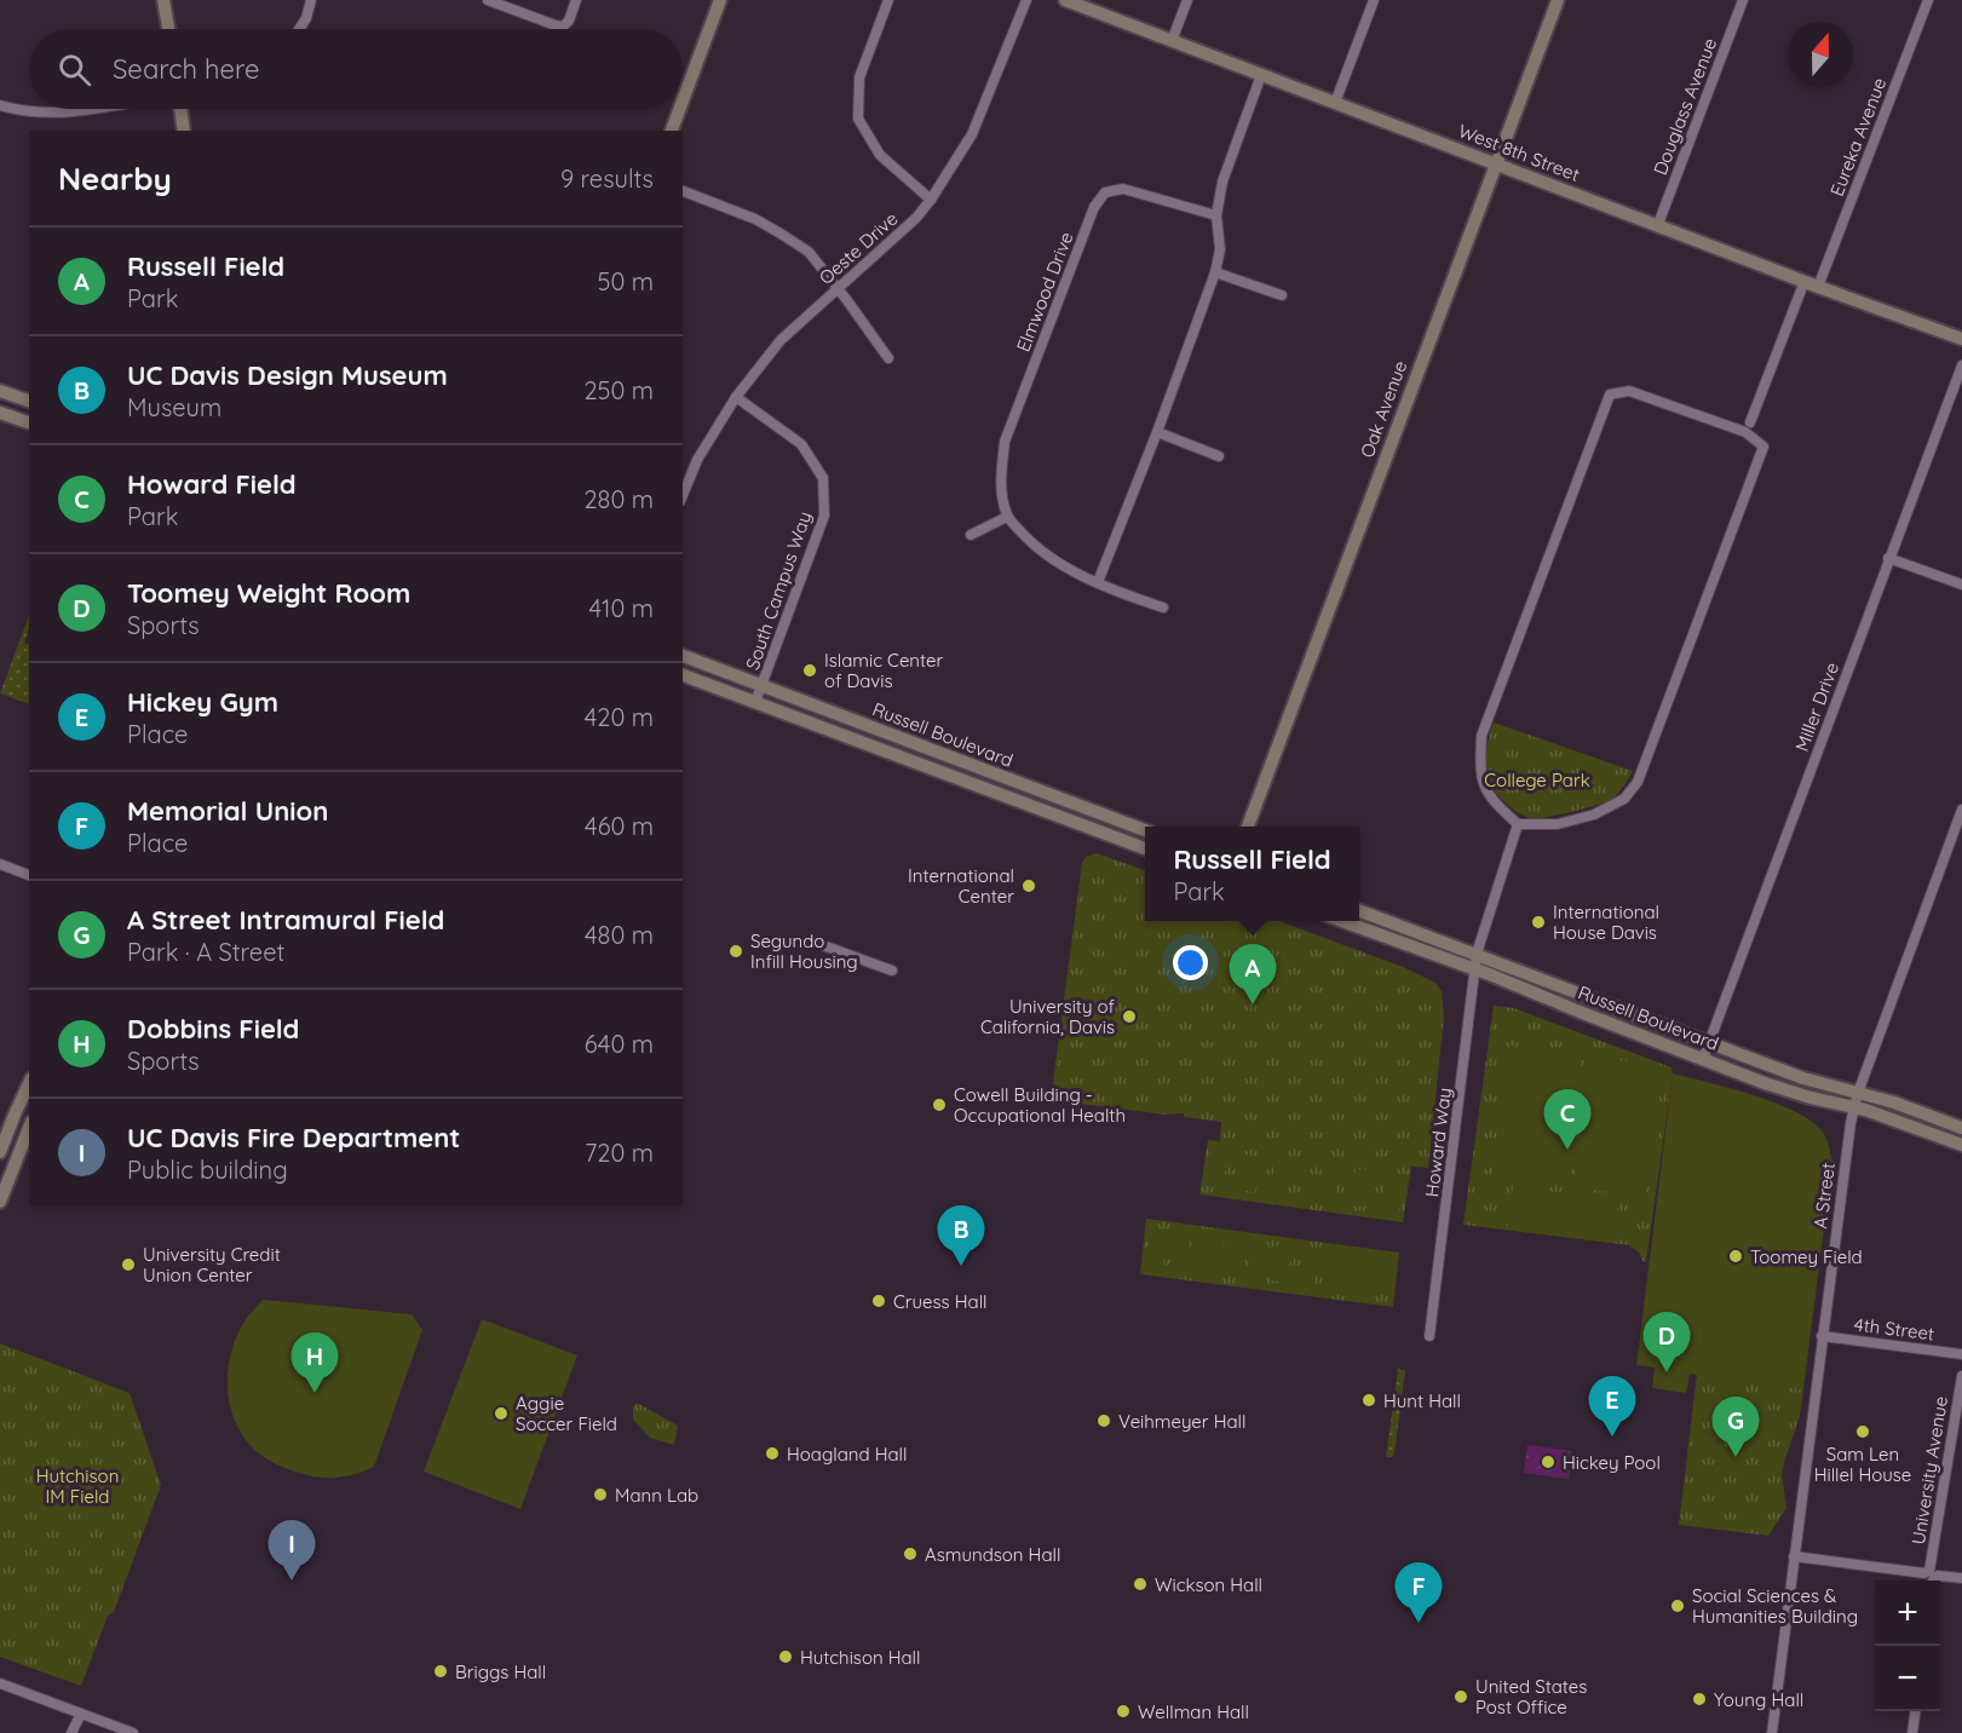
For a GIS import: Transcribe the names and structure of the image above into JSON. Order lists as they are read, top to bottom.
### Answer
{
  "streets": {
    "main road": ["West 8th Street", "Oak Avenue", "Russell Boulevard"],
    "street": [
      "Douglass Avenue",
      "Eureka Avenue",
      "Oeste Drive",
      "Elmwood Drive",
      "South Campus Way",
      "Miller Drive",
      "Howard Way",
      "A Street",
      "4th Street",
      "University Avenue"
    ]
  },
  "crossings": [
    ["Douglass Avenue", "West 8th Street"],
    ["Eureka Avenue", "West 8th Street"],
    ["West 8th Street", "Oak Avenue"],
    ["Oeste Drive", "South Campus Way"],
    ["South Campus Way", "Russell Boulevard"],
    ["Miller Drive", "Russell Boulevard"],
    ["Russell Boulevard", "Howard Way"],
    ["Russell Boulevard", "A Street"],
    ["A Street", "4th Street"]
  ],
  "parks": ["College Park", "Hutchison IM Field"],
  "places": [
    "Islamic Center of Davis",
    "International Center",
    "International House Davis",
    "Segundo Infill Housing",
    "University of California, Davis",
    "Cowell Building - Occupational Health",
    "Toomey Field",
    "University Credit Union Center",
    "Cruess Hall",
    "Hunt Hall",
    "Aggie Soccer Field",
    "Veihmeyer Hall",
    "Sam Len Hillel House",
    "Hoagland Hall",
    "Hickey Pool",
    "Mann Lab",
    "Asmundson Hall",
    "Wickson Hall",
    "Social Sciences & Humanities Building",
    "Hutchison Hall",
    "Briggs Hall",
    "United States Post Office",
    "Young Hall",
    "Wellman Hall"
  ],
  "north": "top",
  "page": {
    "search": "Search here",
    "heading": ["Nearby", "9 results"],
    "list": [
      {
        "mark": "A",
        "name": "Russell Field",
        "note": "Park",
        "value": "50 m"
      },
      {
        "mark": "B",
        "name": "UC Davis Design Museum",
        "note": "Museum",
        "value": "250 m"
      },
      {
        "mark": "C",
        "name": "Howard Field",
        "note": "Park",
        "value": "280 m"
      },
      {
        "mark": "D",
        "name": "Toomey Weight Room",
        "note": "Sports",
        "value": "410 m"
      },
      {
        "mark": "E",
        "name": "Hickey Gym",
        "note": "Place",
        "value": "420 m"
      },
      {
        "mark": "F",
        "name": "Memorial Union",
        "note": "Place",
        "value": "460 m"
      },
      {
        "mark": "G",
        "name": "A Street Intramural Field",
        "note": "Park · A Street",
        "value": "480 m"
      },
      {
        "mark": "H",
        "name": "Dobbins Field",
        "note": "Sports",
        "value": "640 m"
      },
      {
        "mark": "I",
        "name": "UC Davis Fire Department",
        "note": "Public building",
        "value": "720 m"
      }
    ],
    "popup": ["Russell Field", "Park"],
    "pins": [
      "A",
      "C",
      "B",
      "D",
      "H",
      "E",
      "G",
      "I",
      "F"
    ],
    "map_buttons": ["+", "−"]
  }
}
